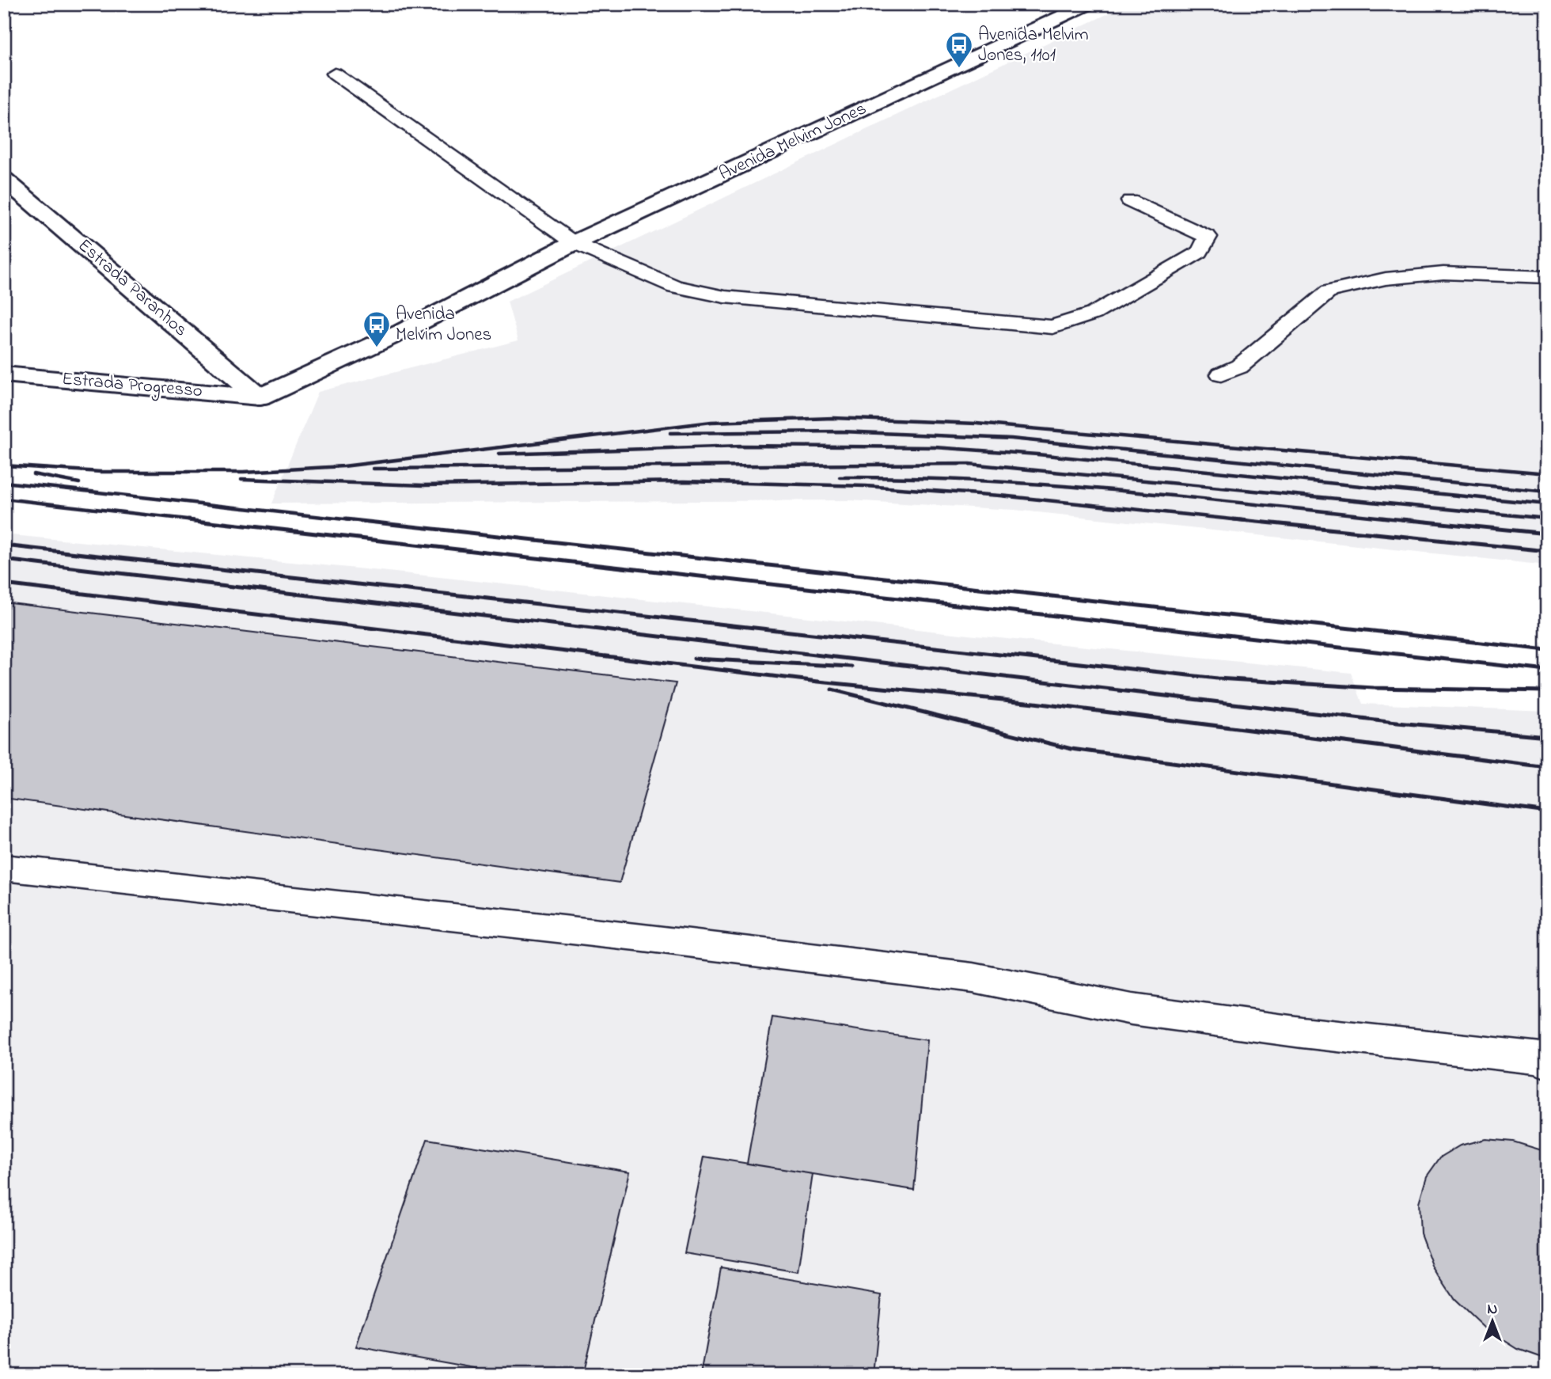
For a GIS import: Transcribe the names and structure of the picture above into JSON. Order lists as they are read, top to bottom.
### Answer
{
  "streets": {
    "street": ["Avenida Melvim Jones", "Estrada Paranhos", "Estrada Progresso"]
  },
  "crossings": [
    ["Avenida Melvim Jones", "Estrada Paranhos"],
    ["Avenida Melvim Jones", "Estrada Progresso"],
    ["Estrada Paranhos", "Estrada Progresso"]
  ],
  "places": {
    "bus stop": ["Avenida Melvim Jones, 1101", "Avenida Melvim Jones"]
  },
  "north": "top"
}
